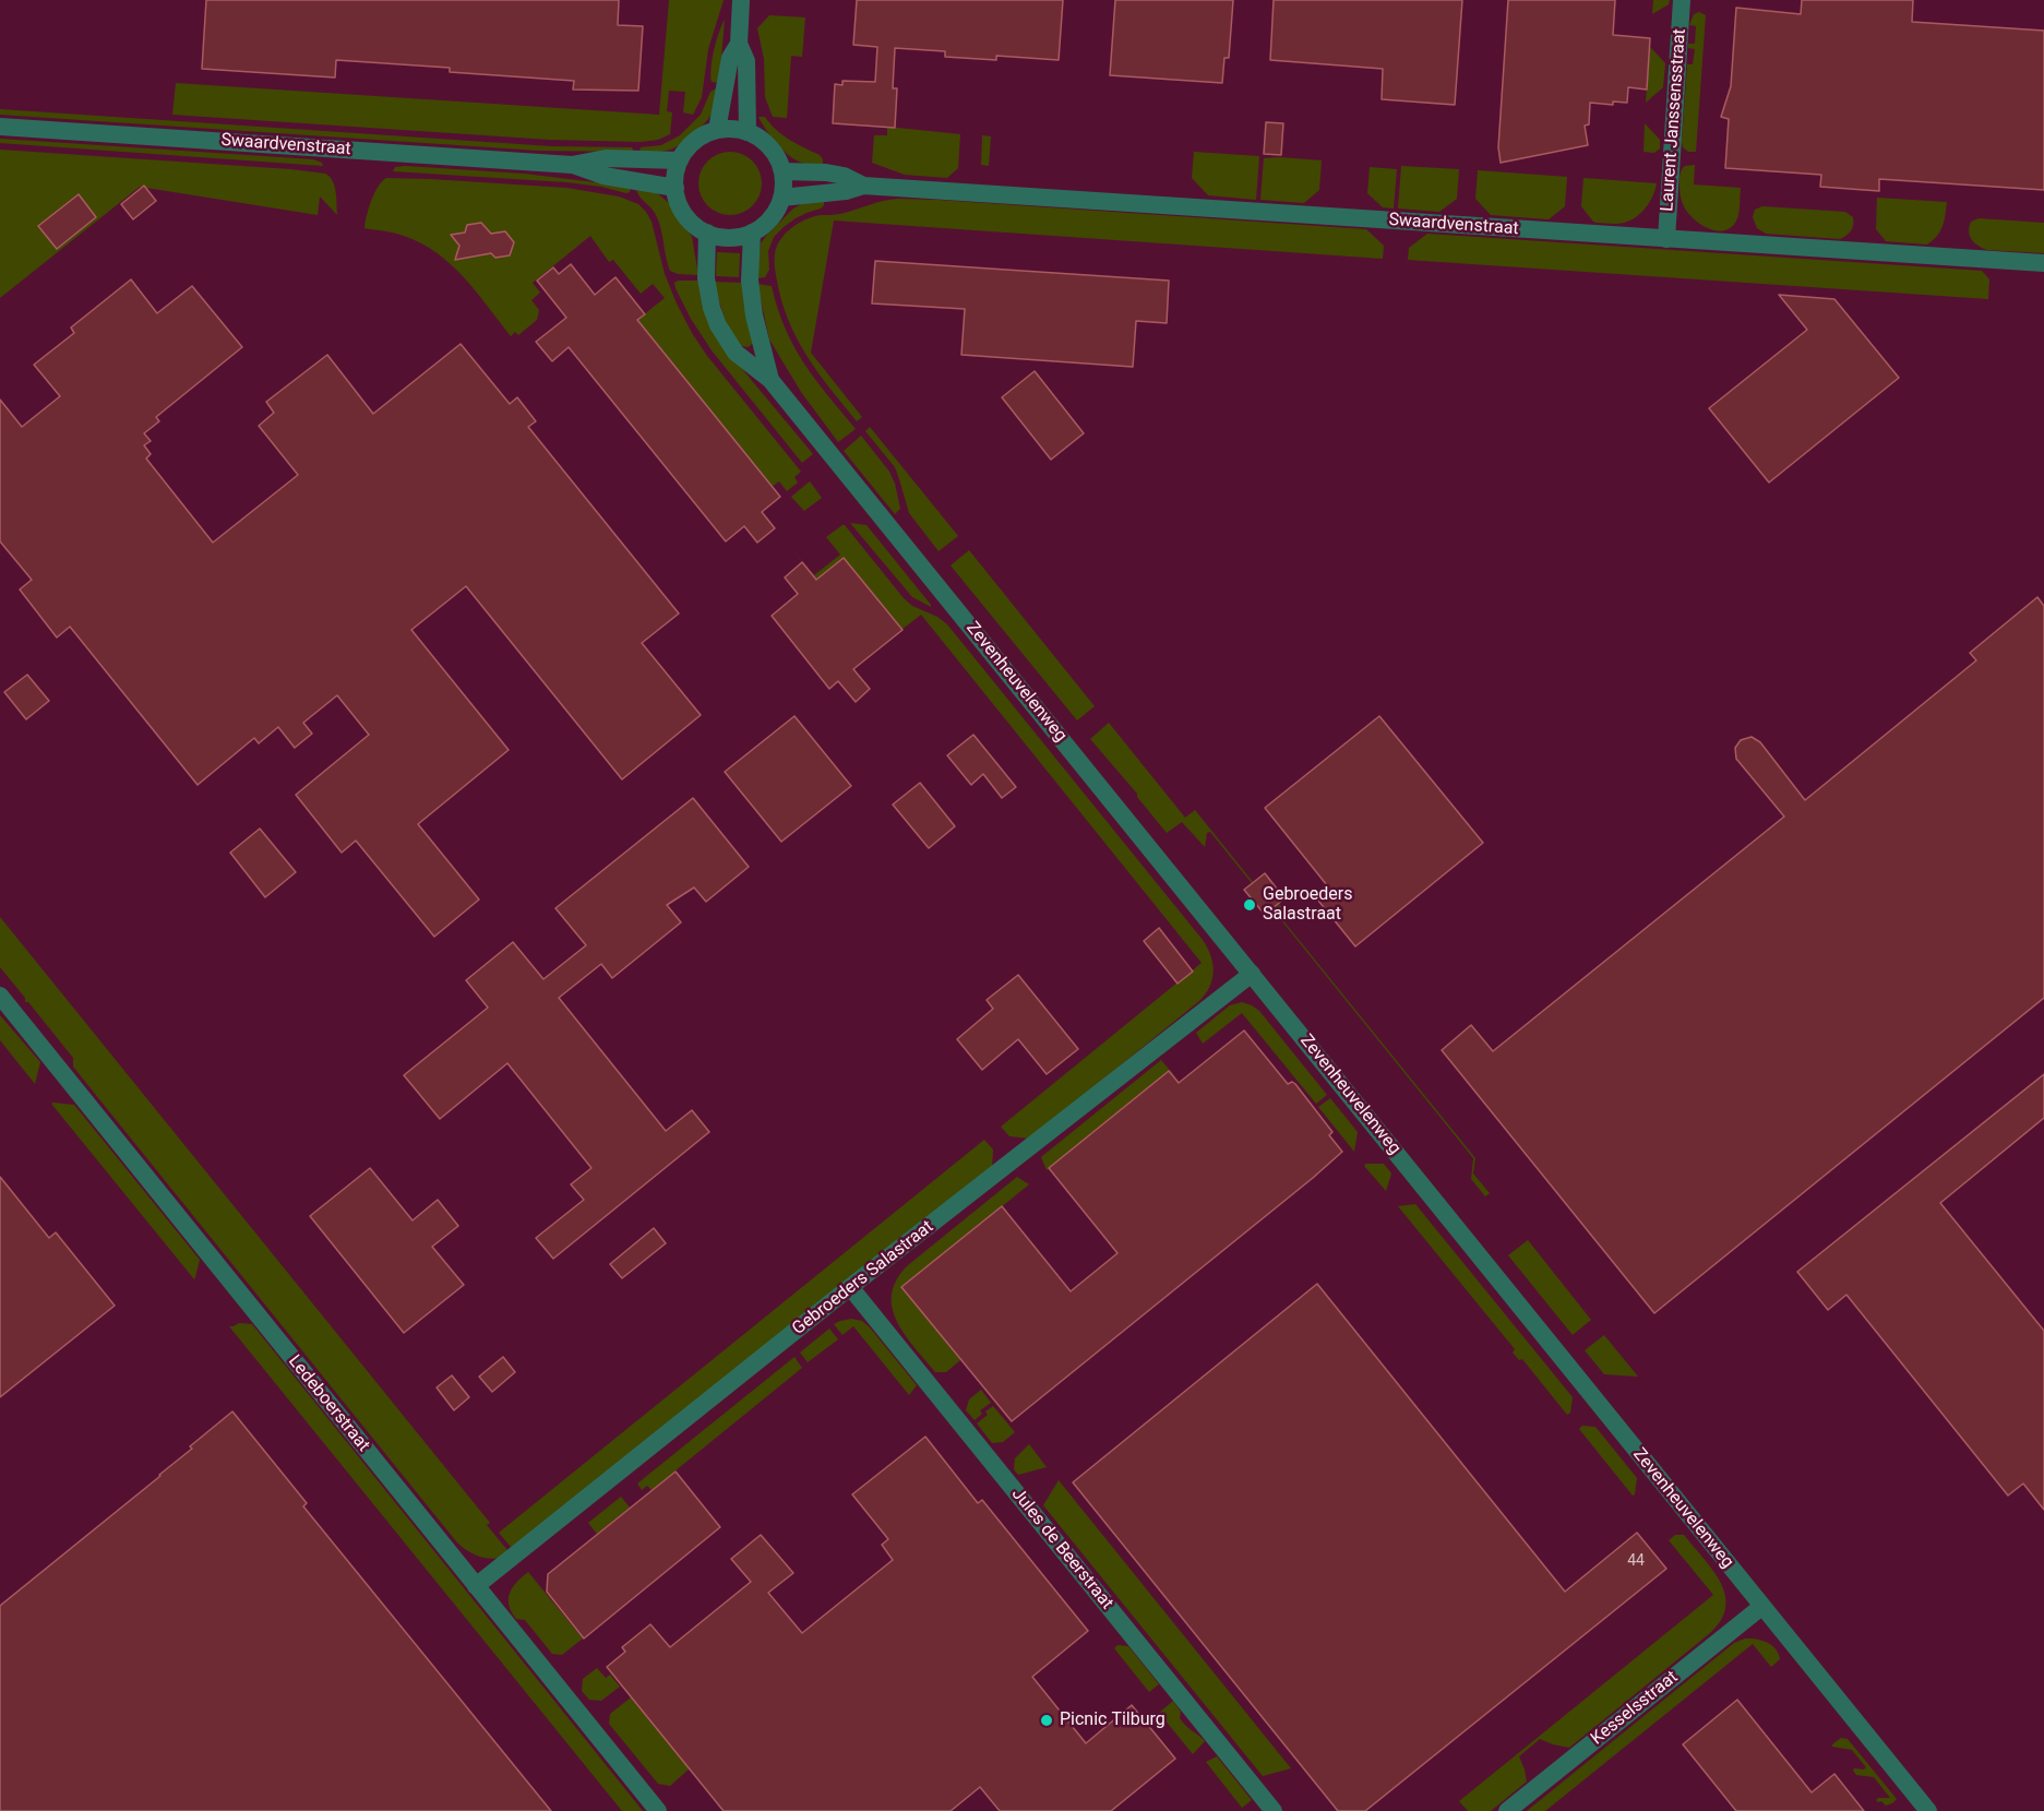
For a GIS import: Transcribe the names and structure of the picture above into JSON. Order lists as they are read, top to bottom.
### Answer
{
  "streets": {
    "street": [
      "Laurent Janssensstraat",
      "Swaardvenstraat",
      "Zevenheuvelenweg",
      "Gebroeders Salastraat",
      "Ledeboerstraat",
      "Jules de Beerstraat",
      "Kesselsstraat"
    ]
  },
  "crossings": [
    ["Laurent Janssensstraat", "Swaardvenstraat"],
    ["Swaardvenstraat", "Zevenheuvelenweg"],
    ["Zevenheuvelenweg", "Gebroeders Salastraat"],
    ["Zevenheuvelenweg", "Kesselsstraat"],
    ["Gebroeders Salastraat", "Ledeboerstraat"],
    ["Gebroeders Salastraat", "Jules de Beerstraat"]
  ],
  "places": ["Gebroeders Salastraat", "Picnic Tilburg"],
  "house_numbers": ["44"]
}
